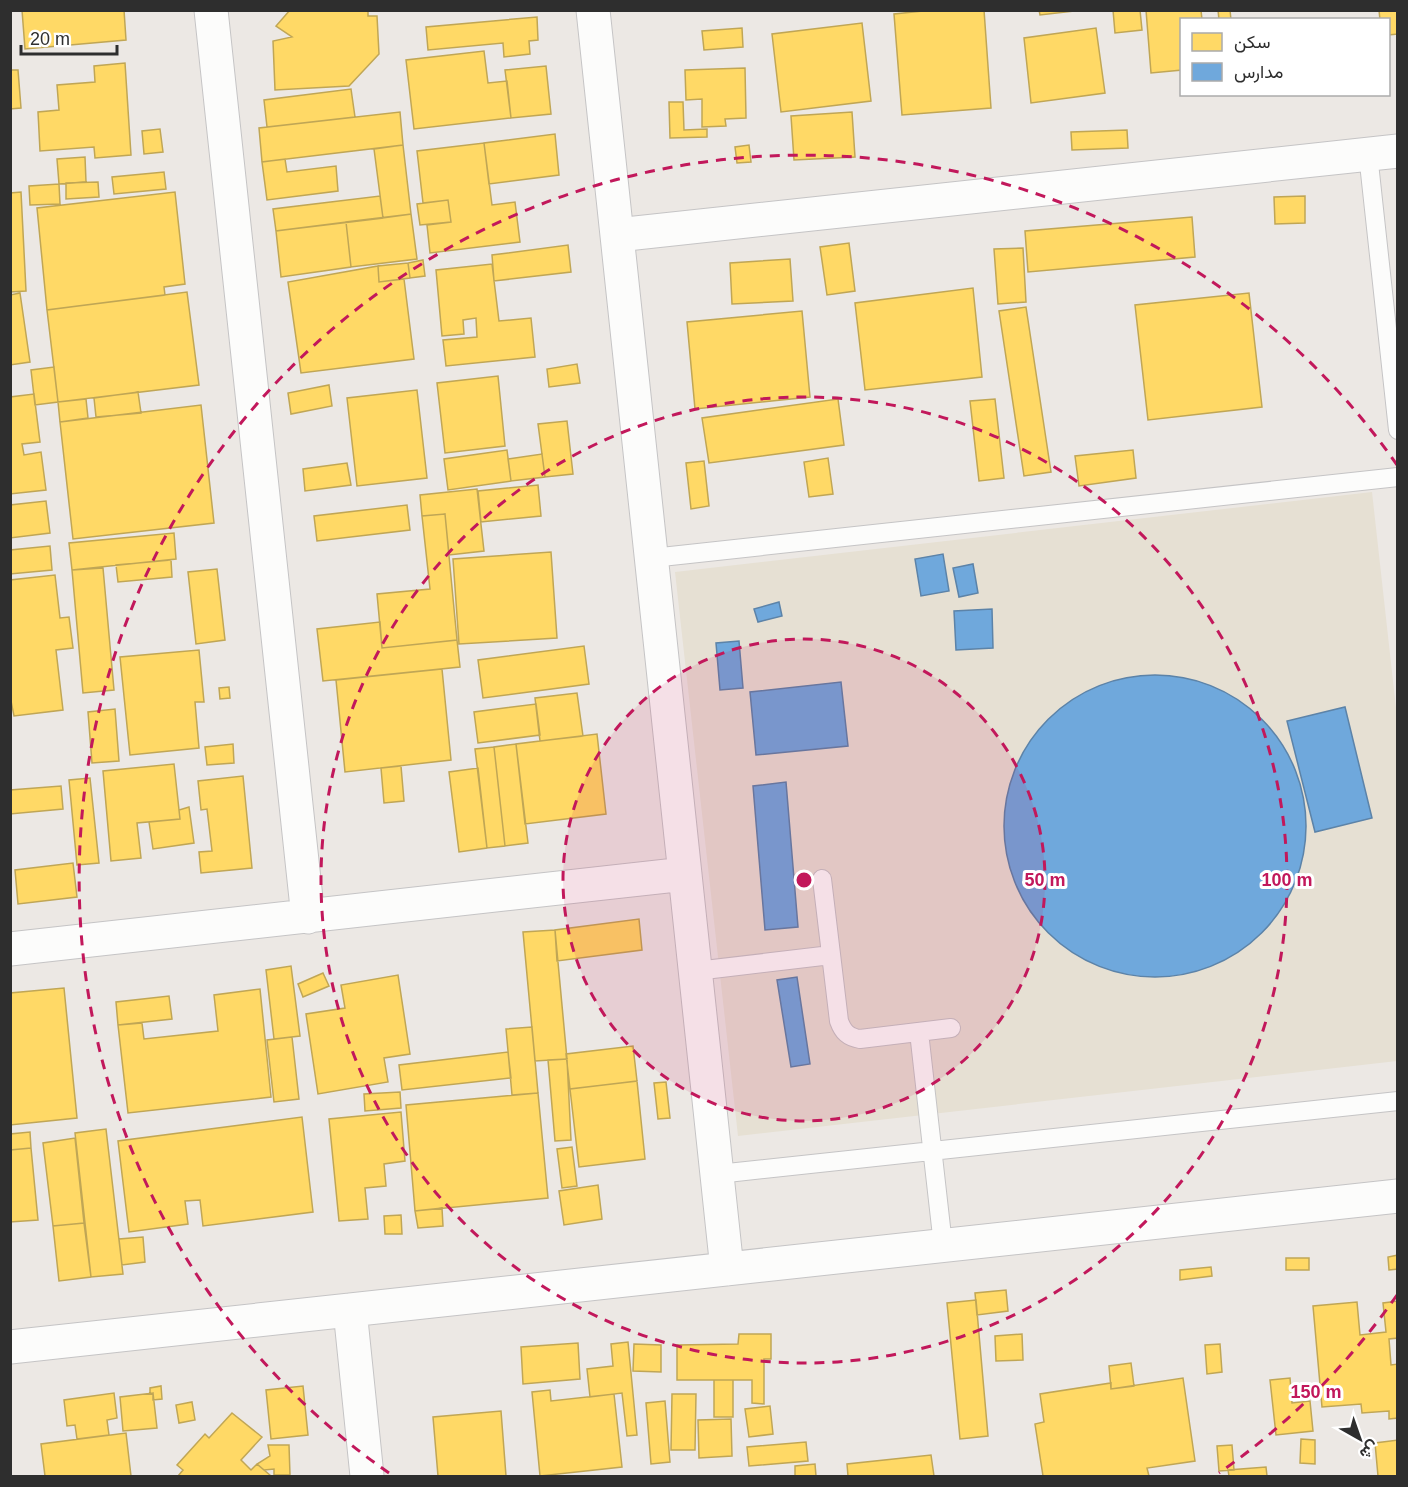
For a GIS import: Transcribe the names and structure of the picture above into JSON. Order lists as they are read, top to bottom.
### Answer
{
  "legend": ["سكن", "مدارس"],
  "scale_bar": "20 m",
  "north": "bottom right",
  "rings": ["50 m", "100 m", "150 m"]
}
